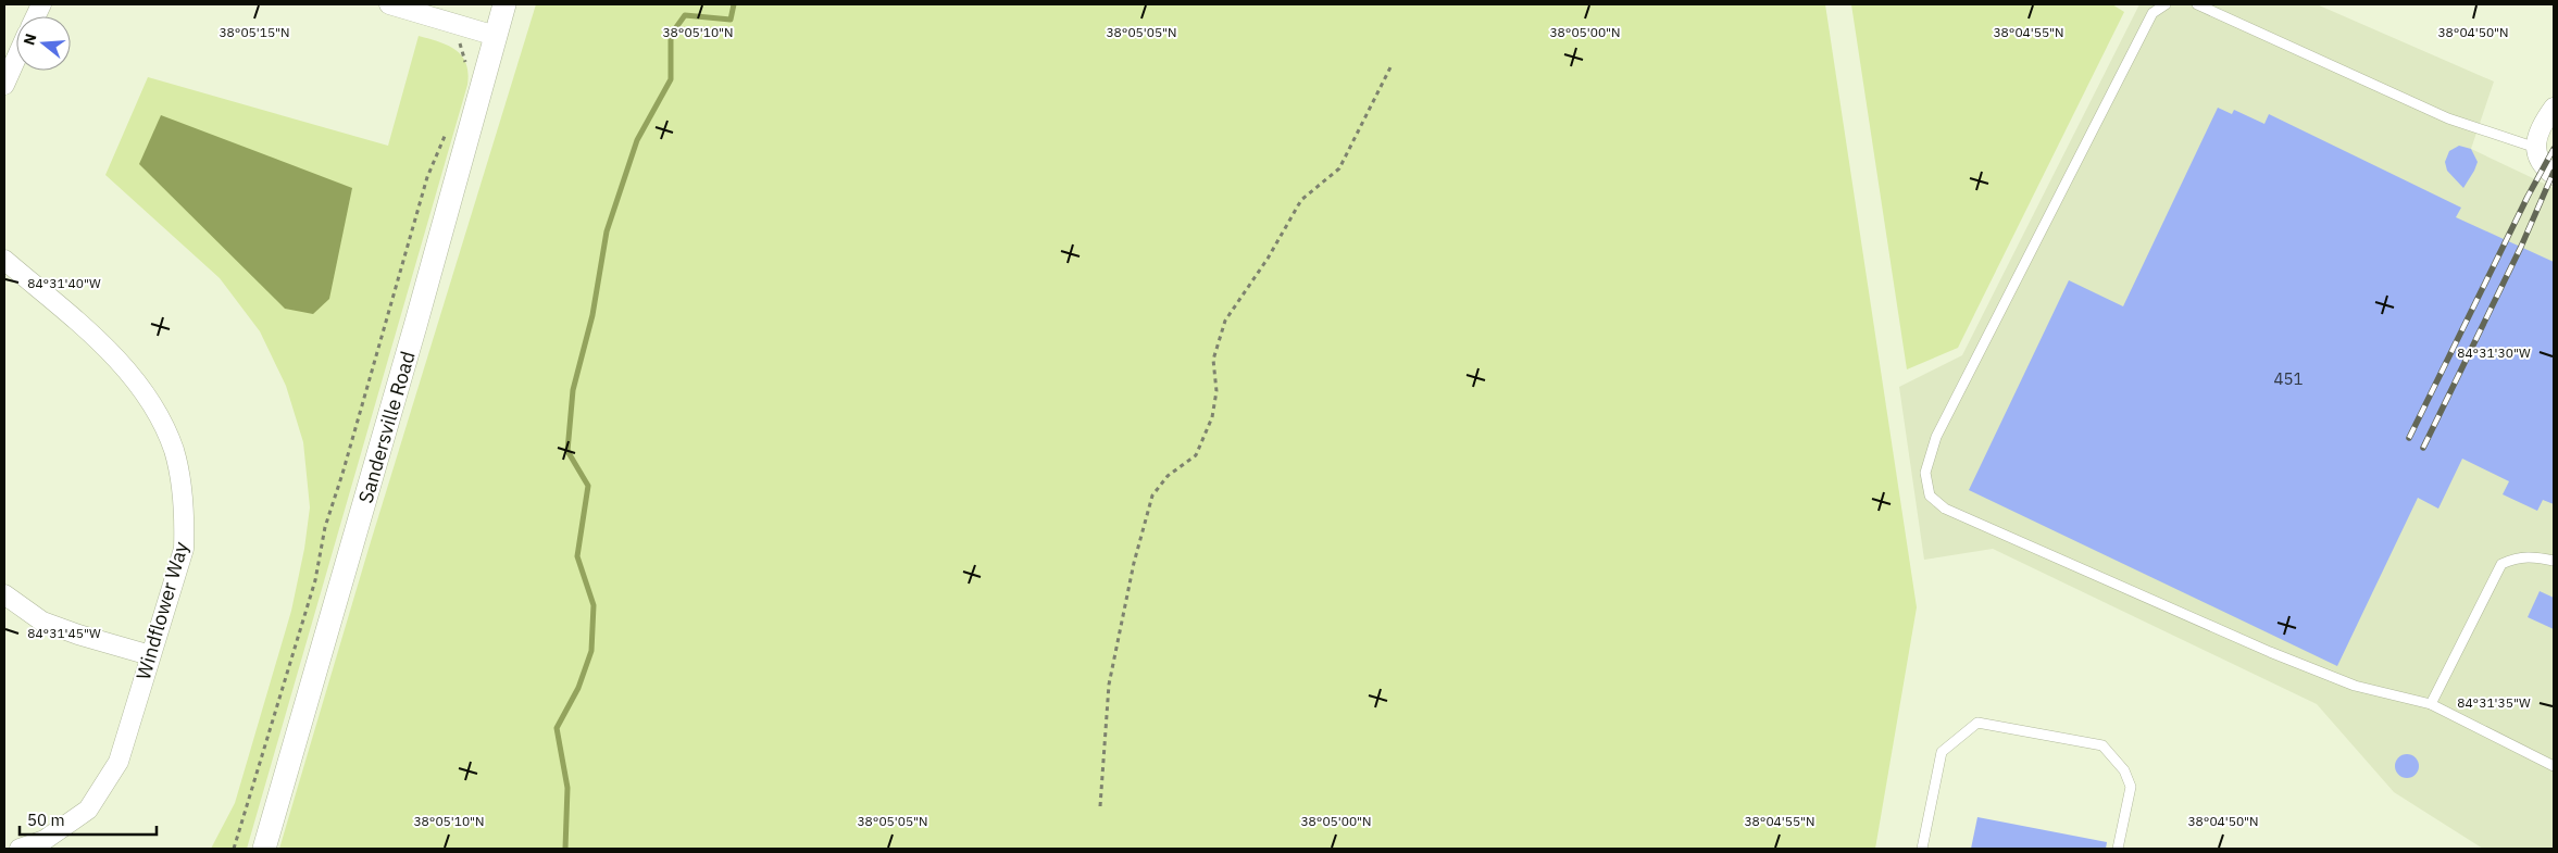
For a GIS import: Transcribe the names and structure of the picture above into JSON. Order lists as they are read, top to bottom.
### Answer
{
  "streets": {
    "street": ["Sandersville Road", "Windflower Way"]
  },
  "house_numbers": ["451"],
  "scale_bar": "50 m",
  "north": "left",
  "coordinates": [
    "38°05'15\"N",
    "38°05'10\"N",
    "38°05'05\"N",
    "38°05'00\"N",
    "38°04'55\"N",
    "38°04'50\"N",
    "84°31'40\"W",
    "84°31'30\"W",
    "84°31'45\"W",
    "84°31'35\"W"
  ]
}
